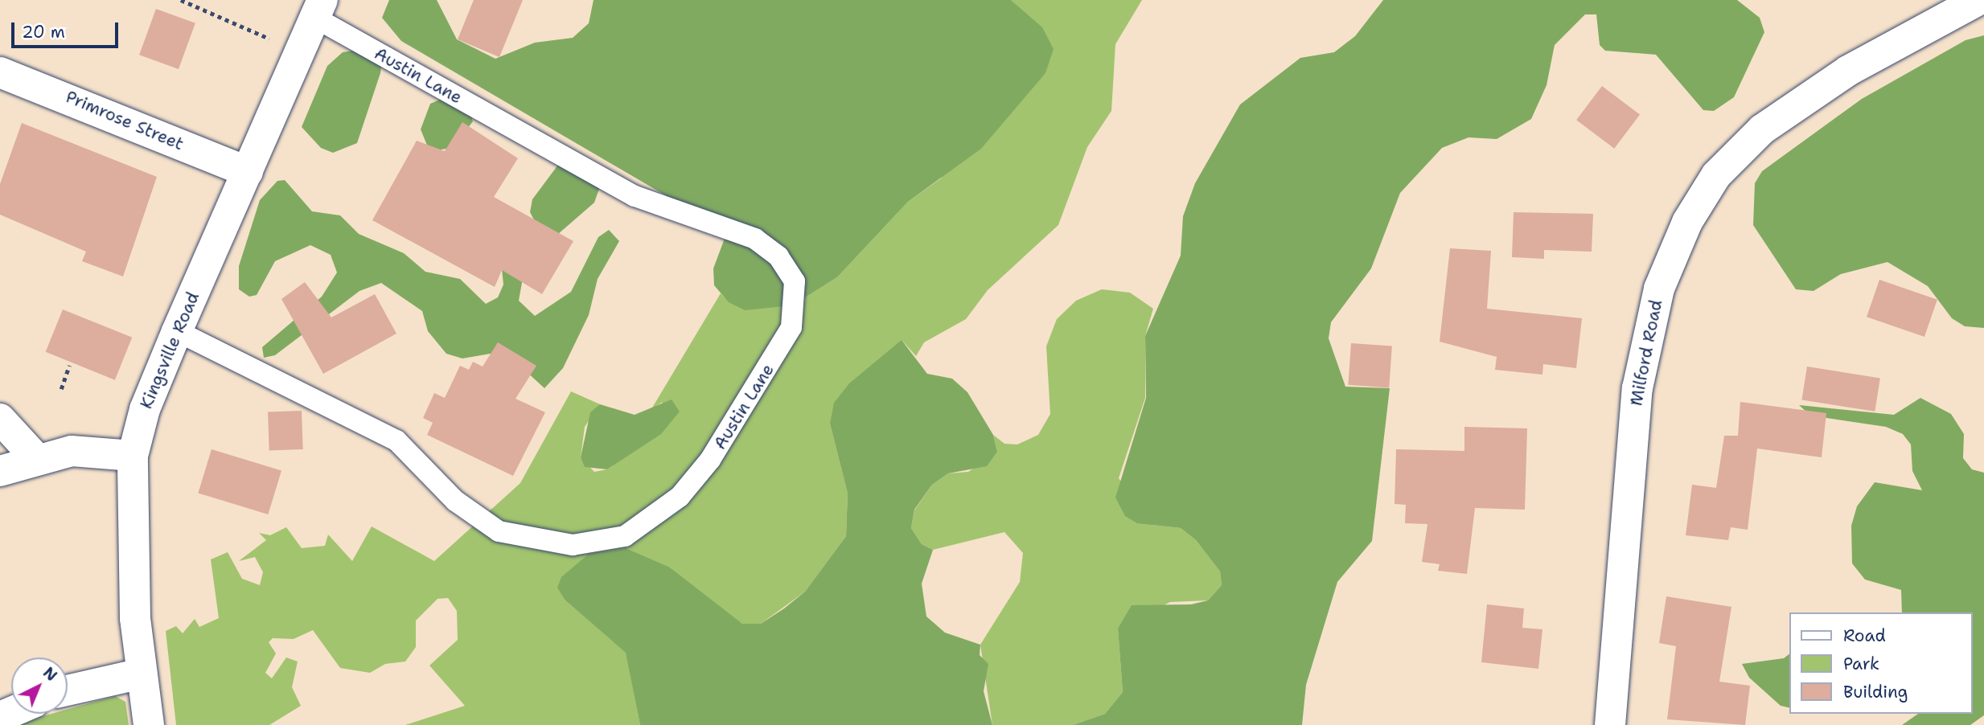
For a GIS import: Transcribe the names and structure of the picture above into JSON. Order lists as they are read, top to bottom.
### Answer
{
  "streets": {
    "street": ["Primrose Street", "Kingsville Road", "Milford Road"],
    "lane": ["Austin Lane"]
  },
  "crossings": [
    ["Austin Lane", "Kingsville Road"],
    ["Primrose Street", "Kingsville Road"]
  ],
  "legend": ["Road", "Park", "Building"],
  "scale_bar": "20 m",
  "north": "top right"
}
